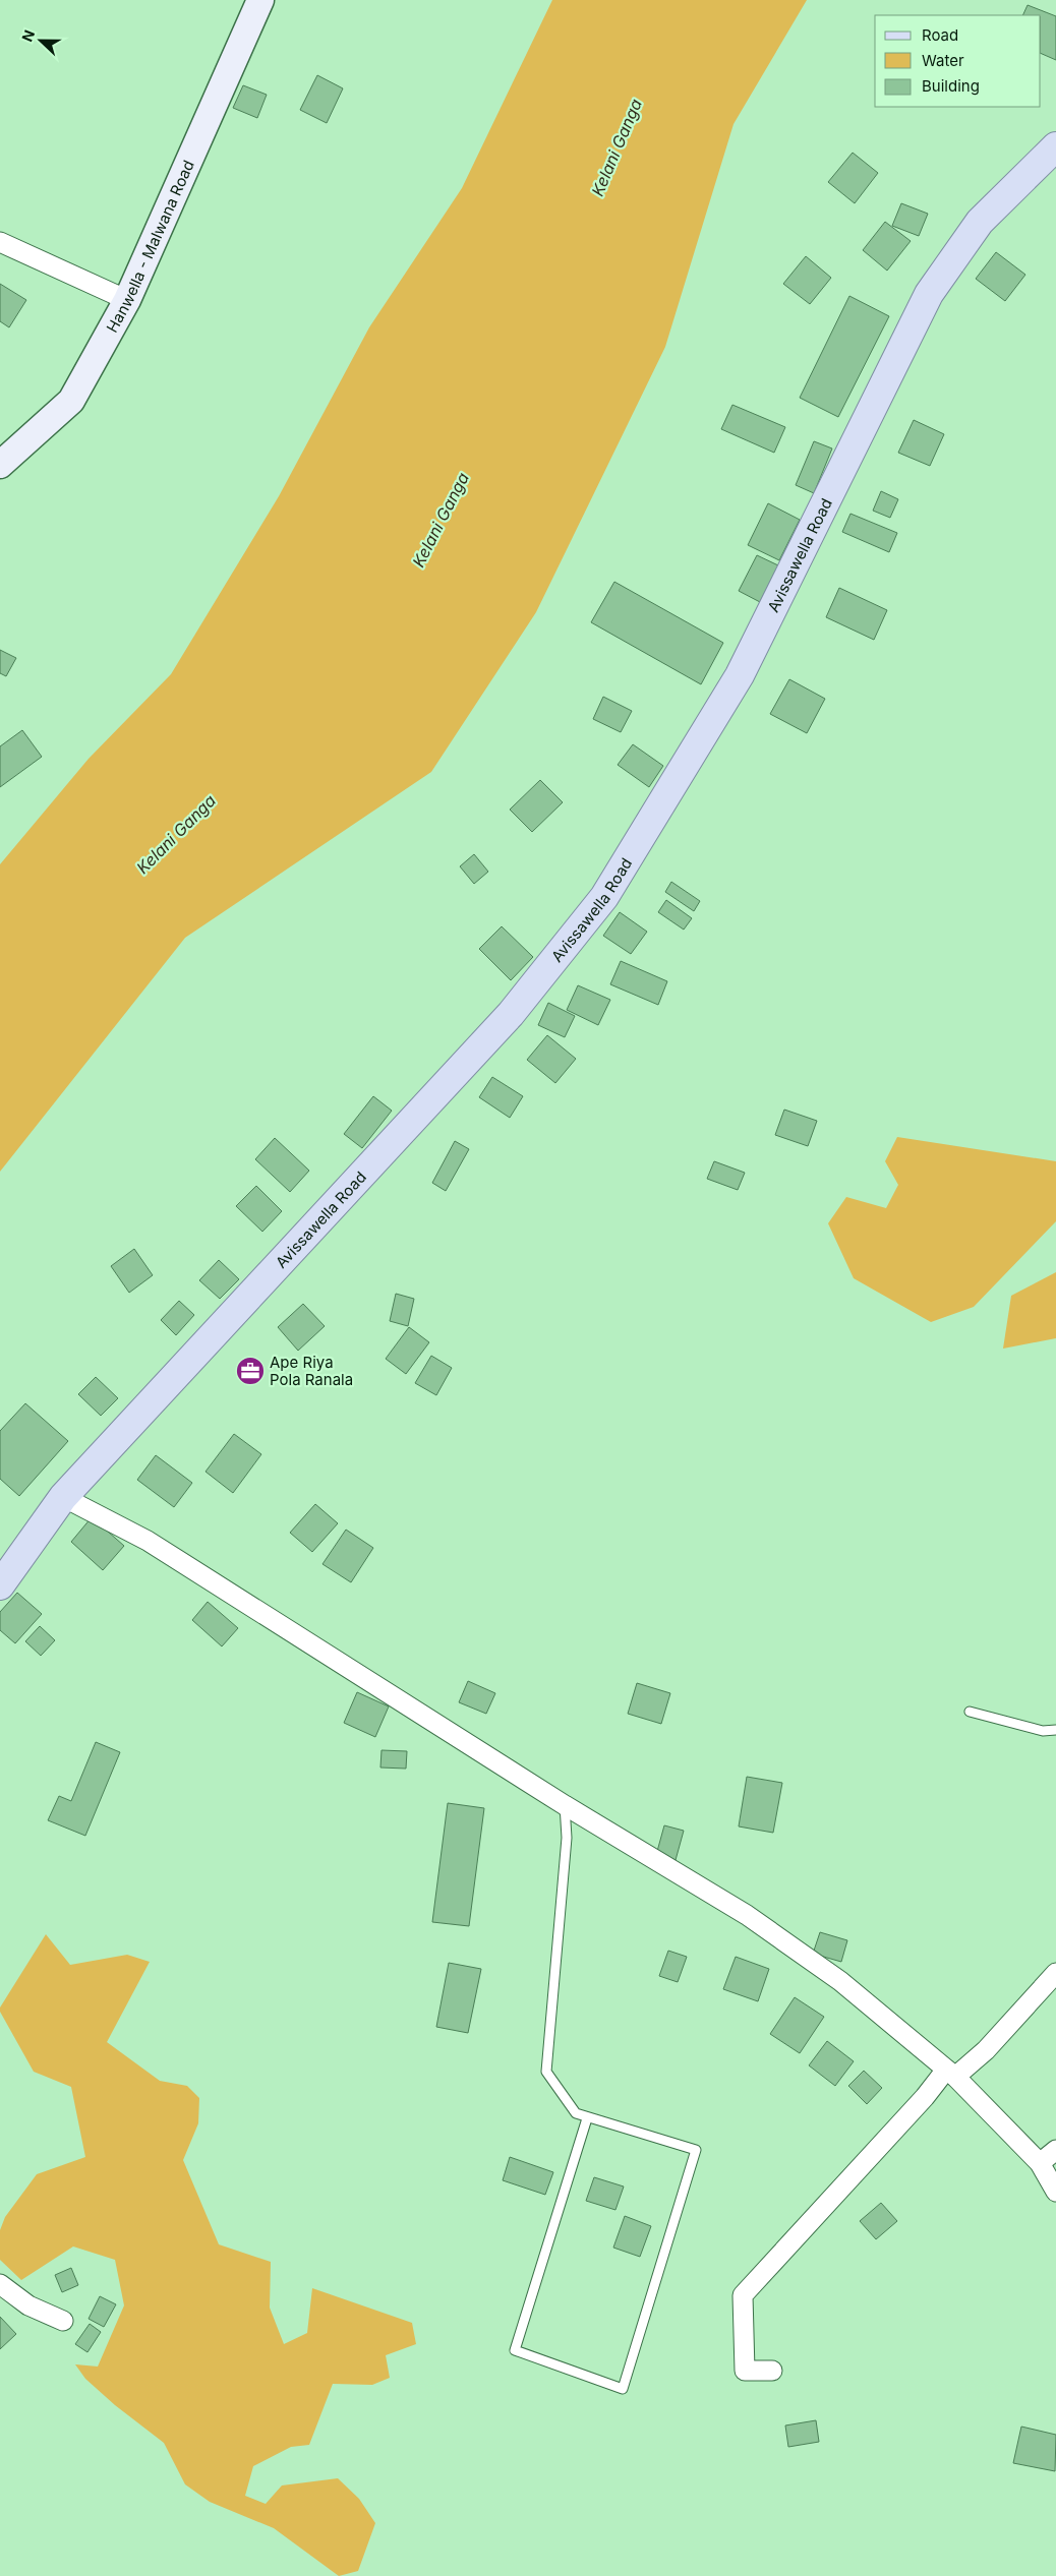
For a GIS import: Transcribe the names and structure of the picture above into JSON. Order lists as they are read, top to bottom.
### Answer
{
  "streets": {
    "main road": ["Avissawella Road"],
    "street": ["Hanwella - Malwana Road"]
  },
  "water": ["Kelani Ganga"],
  "places": {
    "office": ["Ape Riya Pola Ranala"]
  },
  "legend": ["Road", "Water", "Building"],
  "north": "left"
}
